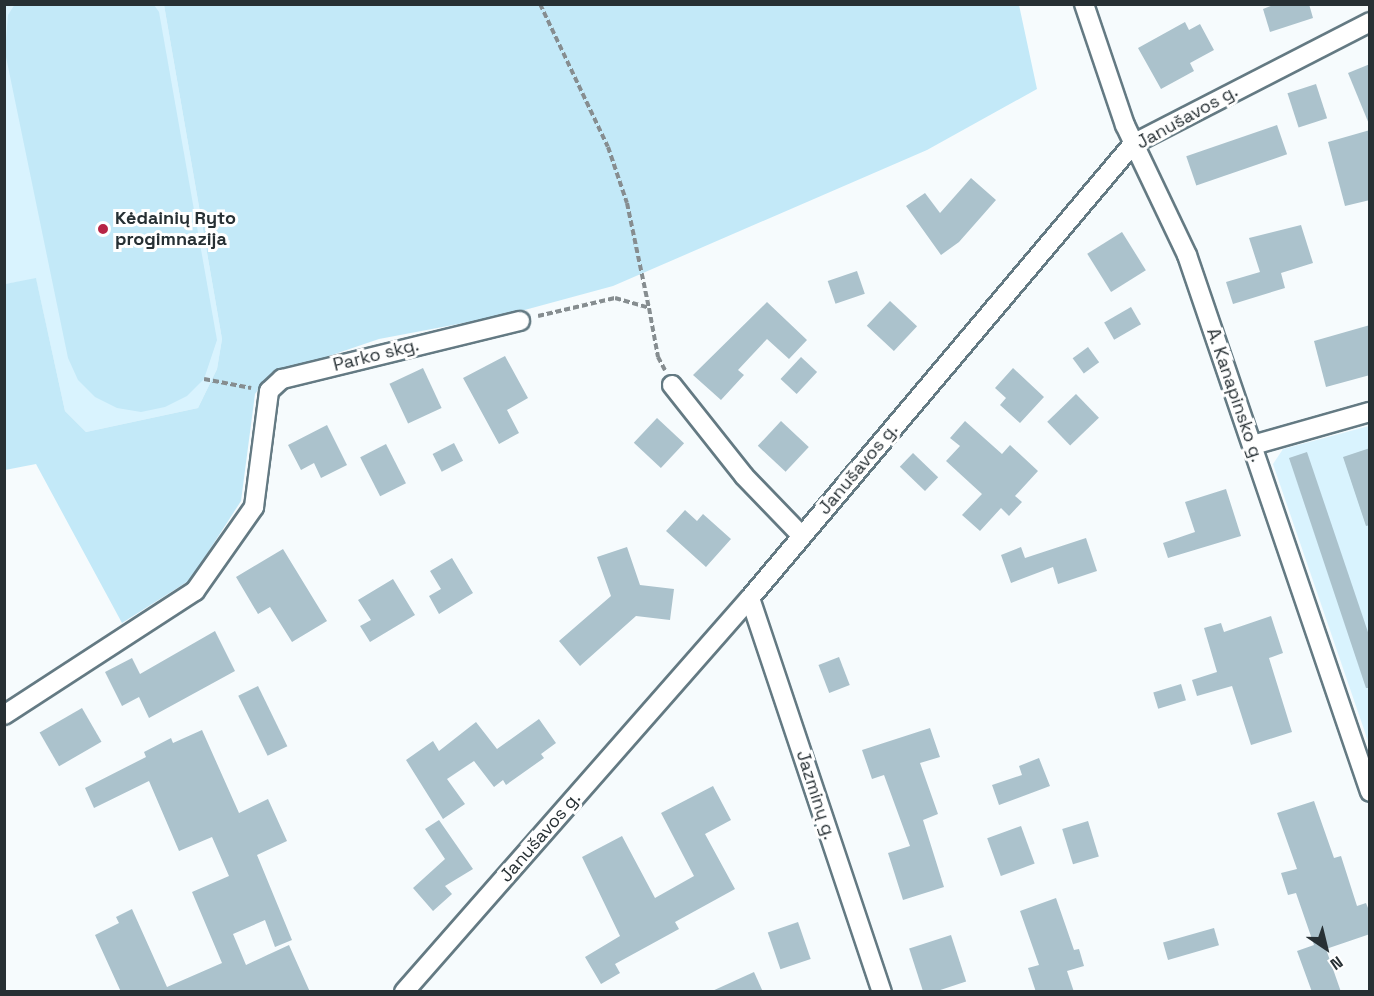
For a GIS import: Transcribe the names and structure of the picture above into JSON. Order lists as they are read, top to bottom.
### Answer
{
  "streets": {
    "street": [
      "Janušavos g.",
      "Parko skg.",
      "A. Kanapinsko g.",
      "Jazminų g."
    ]
  },
  "crossings": [
    ["Janušavos g.", "A. Kanapinsko g."],
    ["Janušavos g.", "Jazminų g."]
  ],
  "places": ["Kėdainių Ryto progimnazija"],
  "north": "bottom right"
}
